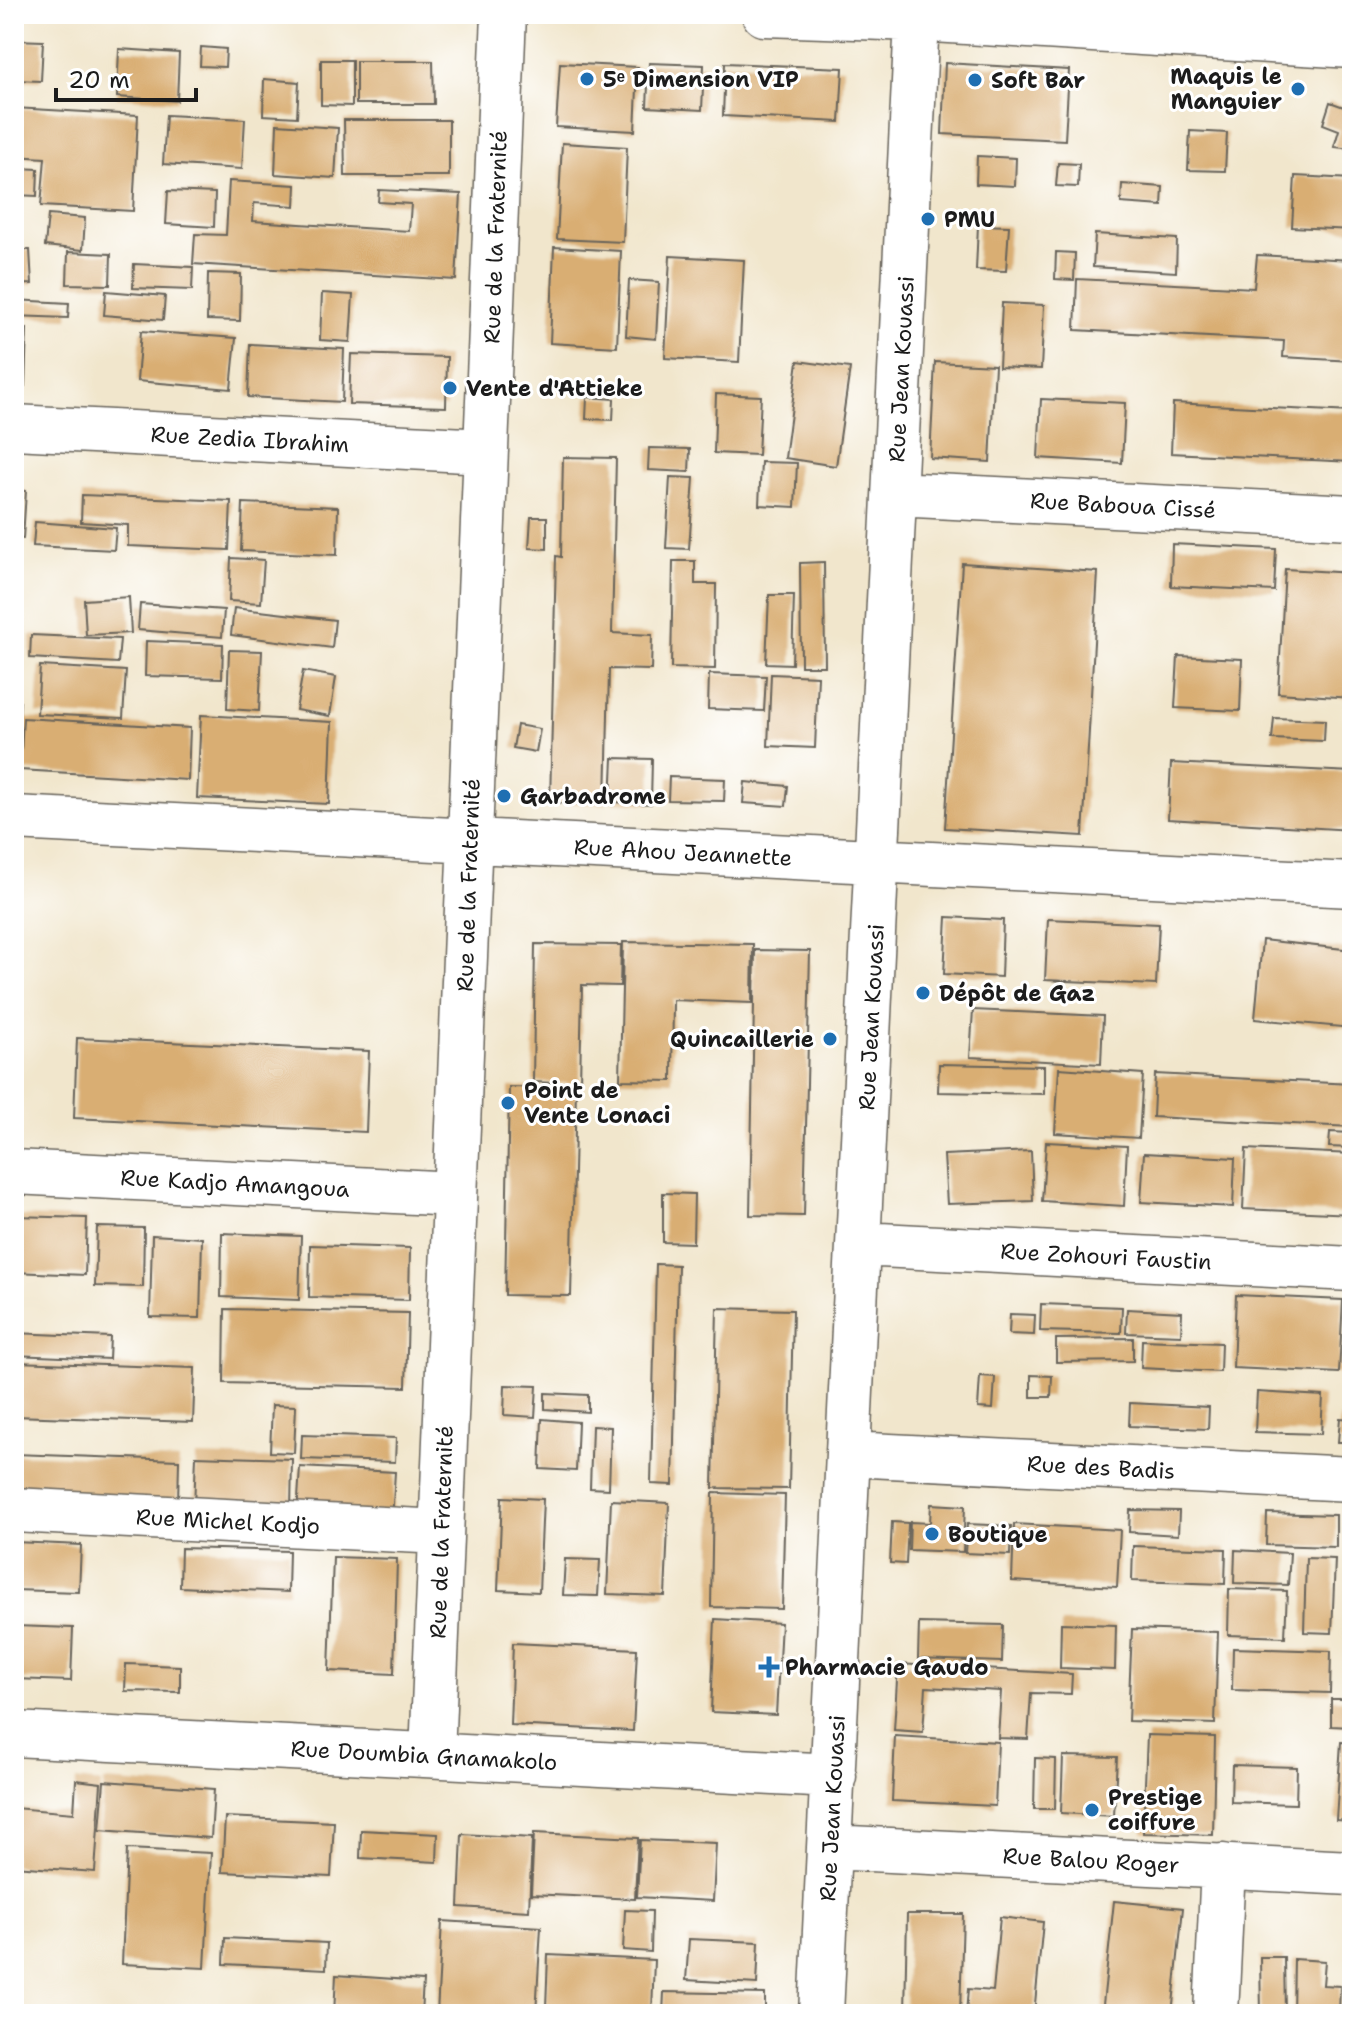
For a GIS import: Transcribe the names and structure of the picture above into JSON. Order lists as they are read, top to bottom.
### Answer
{
  "streets": {
    "street": [
      "Rue de la Fraternité",
      "Rue Jean Kouassi",
      "Rue Zedia Ibrahim",
      "Rue Baboua Cissé",
      "Rue Ahou Jeannette",
      "Rue Kadjo Amangoua",
      "Rue Zohouri Faustin",
      "Rue des Badis",
      "Rue Michel Kodjo",
      "Rue Doumbia Gnamakolo",
      "Rue Balou Roger"
    ]
  },
  "crossings": [
    ["Rue de la Fraternité", "Rue Zedia Ibrahim"],
    ["Rue de la Fraternité", "Rue Ahou Jeannette"],
    ["Rue de la Fraternité", "Rue Kadjo Amangoua"],
    ["Rue de la Fraternité", "Rue Michel Kodjo"],
    ["Rue de la Fraternité", "Rue Doumbia Gnamakolo"],
    ["Rue Jean Kouassi", "Rue Baboua Cissé"],
    ["Rue Jean Kouassi", "Rue Ahou Jeannette"],
    ["Rue Jean Kouassi", "Rue Zohouri Faustin"],
    ["Rue Jean Kouassi", "Rue des Badis"],
    ["Rue Jean Kouassi", "Rue Doumbia Gnamakolo"],
    ["Rue Jean Kouassi", "Rue Balou Roger"]
  ],
  "places": {
    "other": [
      "5ᵉ Dimension VIP",
      "Soft Bar",
      "Maquis le Manguier",
      "PMU",
      "Vente d'Attieke",
      "Garbadrome",
      "Dépôt de Gaz",
      "Quincaillerie",
      "Point de Vente Lonaci",
      "Boutique",
      "Prestige coiffure"
    ],
    "health": ["Pharmacie Gaudo"]
  },
  "scale_bar": "20 m"
}
